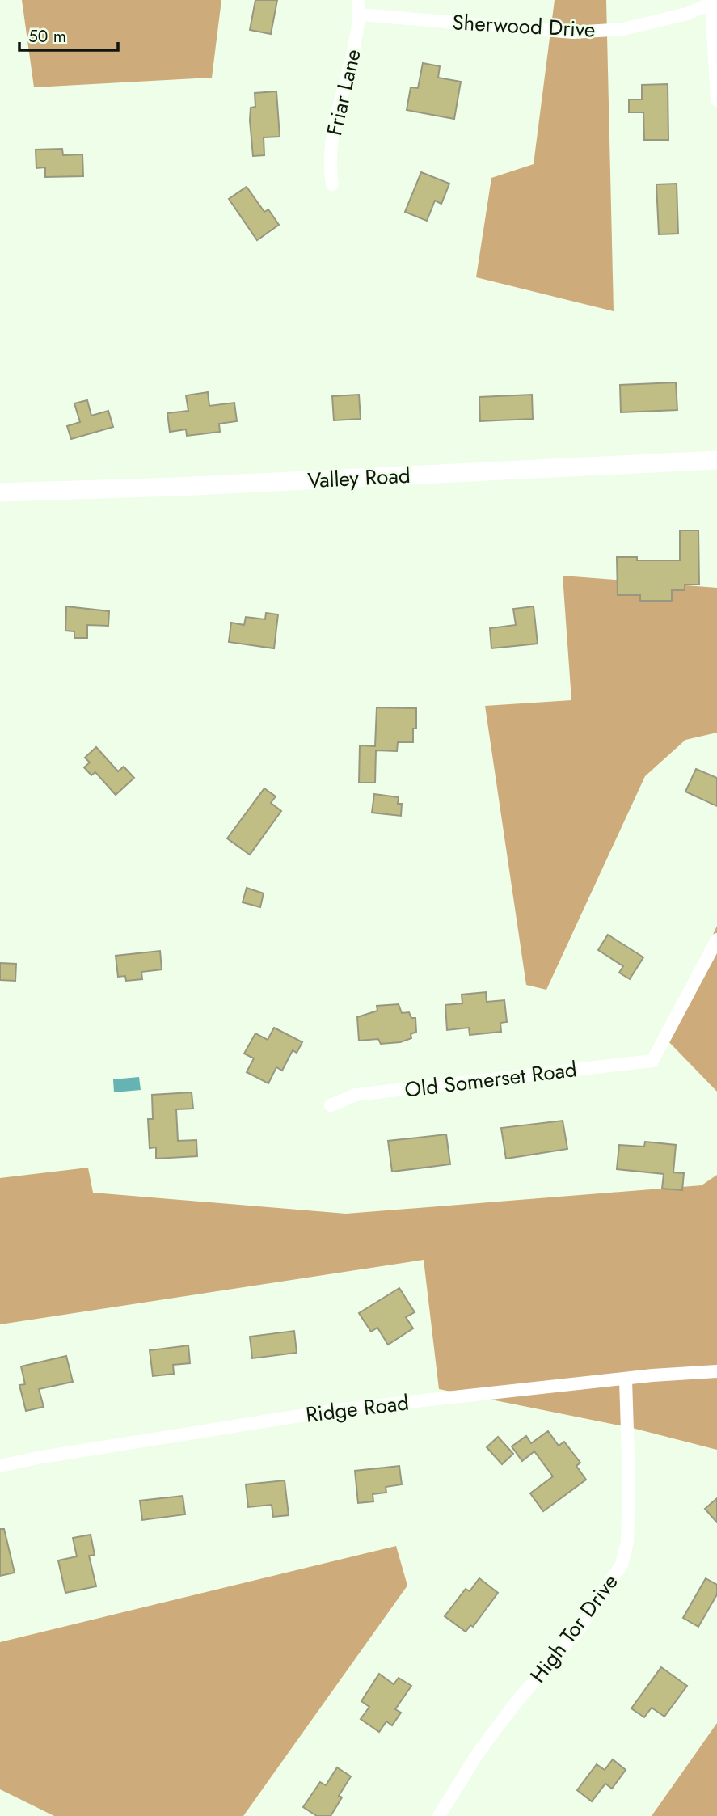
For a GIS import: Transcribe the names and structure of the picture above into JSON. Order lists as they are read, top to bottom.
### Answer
{
  "streets": {
    "main road": ["Valley Road"],
    "street": [
      "Sherwood Drive",
      "Friar Lane",
      "Old Somerset Road",
      "Ridge Road",
      "High Tor Drive"
    ]
  },
  "crossings": [
    ["Sherwood Drive", "Friar Lane"],
    ["Ridge Road", "High Tor Drive"]
  ],
  "scale_bar": "50 m"
}
